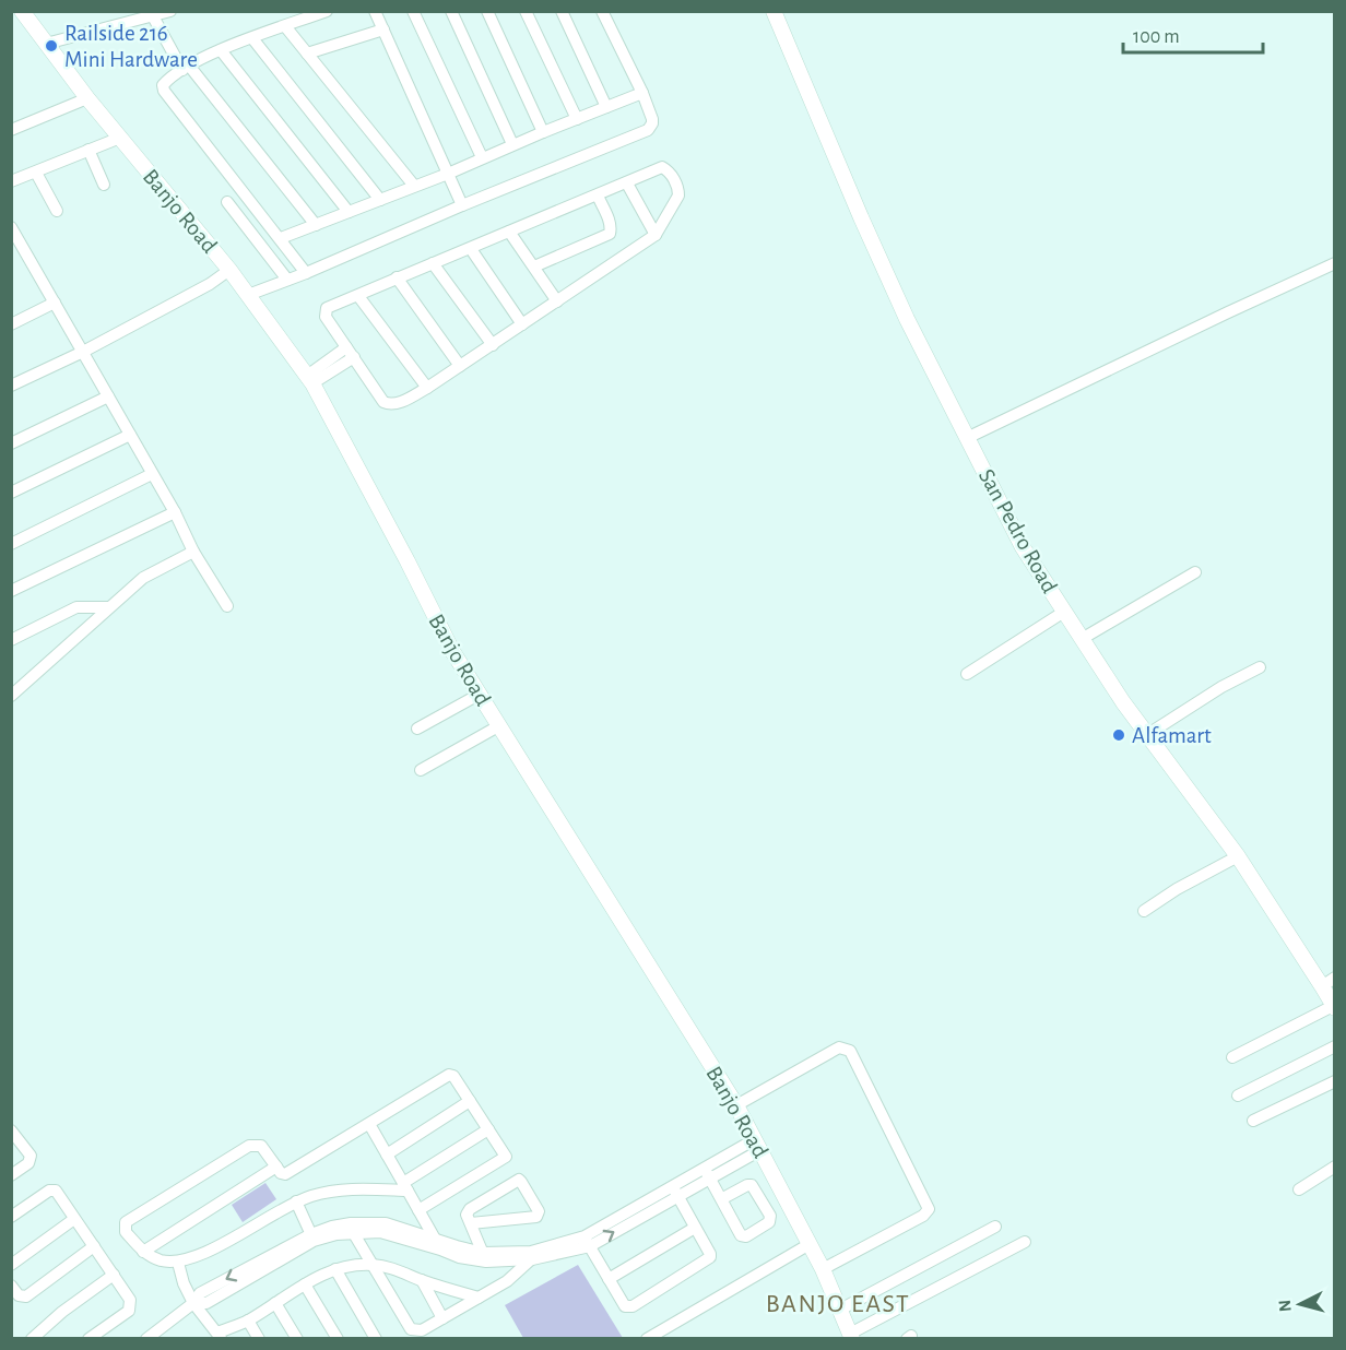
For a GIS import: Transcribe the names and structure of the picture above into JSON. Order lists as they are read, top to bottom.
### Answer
{
  "streets": {
    "street": ["Banjo Road", "San Pedro Road"]
  },
  "districts": ["BANJO EAST"],
  "places": ["Railside 216 Mini Hardware", "Alfamart"],
  "scale_bar": "100 m",
  "north": "left"
}
